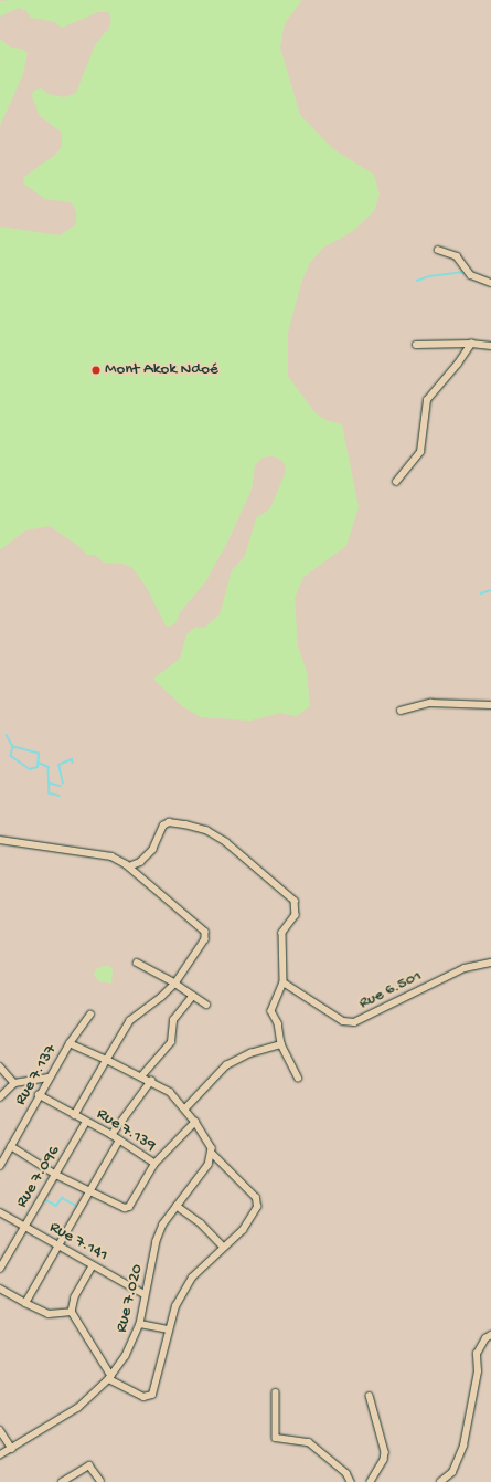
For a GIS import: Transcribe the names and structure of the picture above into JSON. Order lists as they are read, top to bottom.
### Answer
{
  "streets": {
    "street": [
      "Rue 6.501",
      "Rue 7.137",
      "Rue 7.139",
      "Rue 7.096",
      "Rue 7.141",
      "Rue 7.020"
    ]
  },
  "crossings": [
    ["Rue 7.137", "Rue 7.139"],
    ["Rue 7.137", "Rue 7.020"],
    ["Rue 7.139", "Rue 7.096"],
    ["Rue 7.096", "Rue 7.141"],
    ["Rue 7.141", "Rue 7.020"]
  ],
  "places": ["Mont Akok Ndoé"]
}
